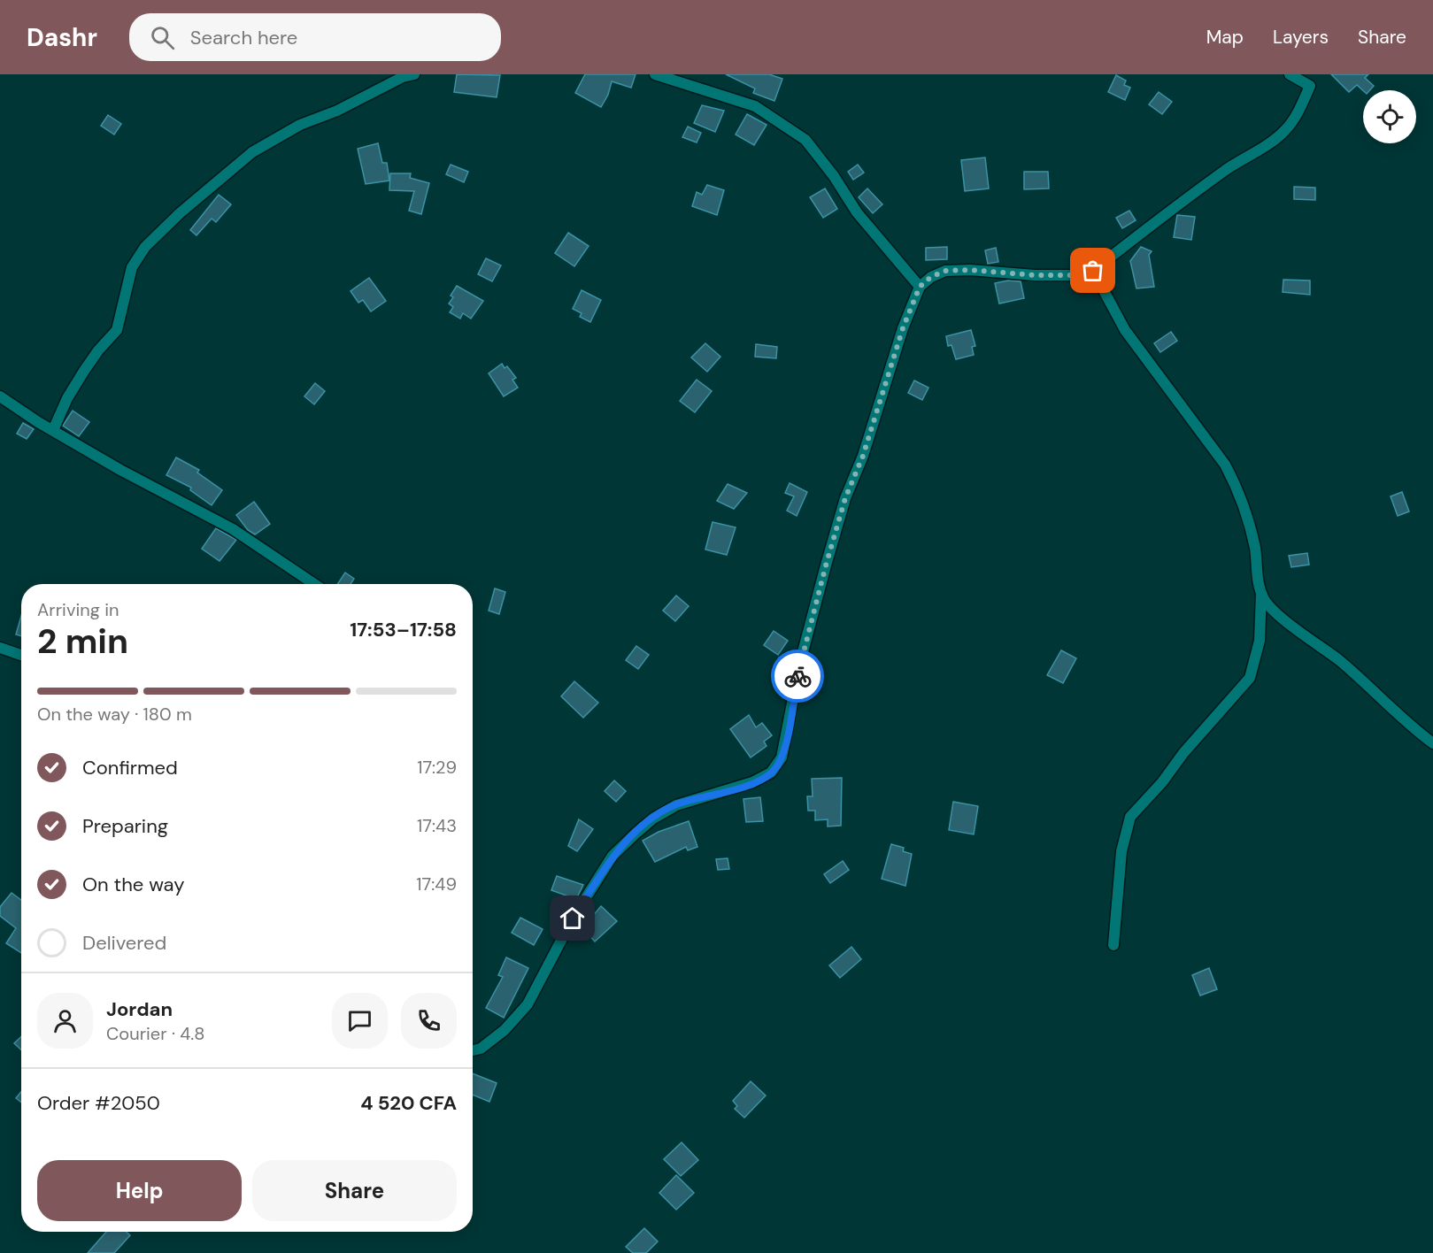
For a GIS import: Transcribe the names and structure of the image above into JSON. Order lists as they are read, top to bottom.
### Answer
{
  "page": {
    "header": "Dashr",
    "search": "Search here",
    "nav": ["Map", "Layers", "Share"],
    "heading": ["2 min", "Arriving in", "17:53–17:58"],
    "panel": [
      "Jordan",
      "Courier · 4.8",
      "Order #2050",
      "4 520 CFA"
    ],
    "bar": "On the way · 180 m",
    "list": [
      ["Confirmed", "17:29"],
      ["Preparing", "17:43"],
      ["On the way", "17:49"],
      "Delivered"
    ],
    "buttons": ["Help", "Share"]
  }
}
